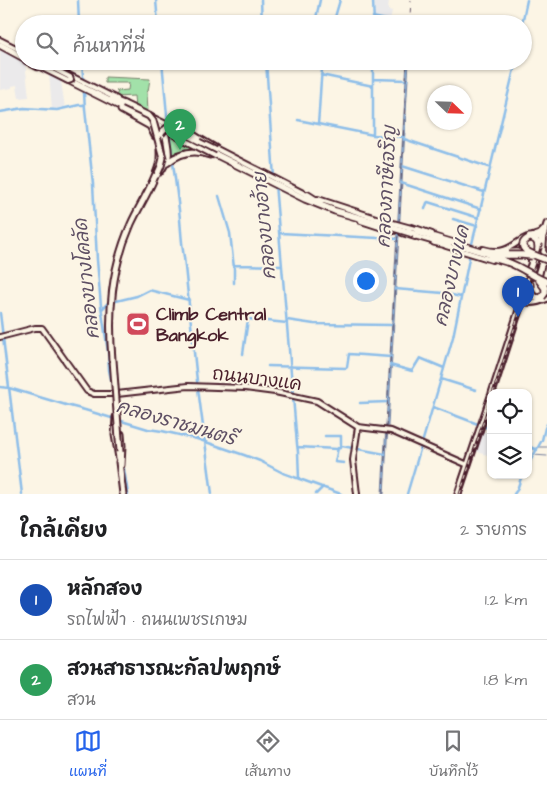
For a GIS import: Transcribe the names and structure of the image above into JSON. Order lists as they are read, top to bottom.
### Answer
{
  "streets": {
    "main road": ["ถนนบางแค"]
  },
  "water": [
    "คลองภาษีเจริญ",
    "คลองบางอ้าย",
    "คลองบางแค",
    "คลองบางโคลัด",
    "คลองราชมนตรี"
  ],
  "places": {
    "sports": ["Climb Central Bangkok"]
  },
  "north": "bottom right",
  "page": {
    "search": "ค้นหาที่นี่",
    "pins": ["2", "1"],
    "heading": ["ใกล้เคียง", "2 รายการ"],
    "list": [
      {
        "mark": "1",
        "name": "หลักสอง",
        "note": "รถไฟฟ้า · ถนนเพชรเกษม",
        "value": "1.2 km"
      },
      {
        "mark": "2",
        "name": "สวนสาธารณะกัลปพฤกษ์",
        "note": "สวน",
        "value": "1.8 km"
      }
    ],
    "nav": ["แผนที่", "เส้นทาง", "บันทึกไว้"]
  }
}
